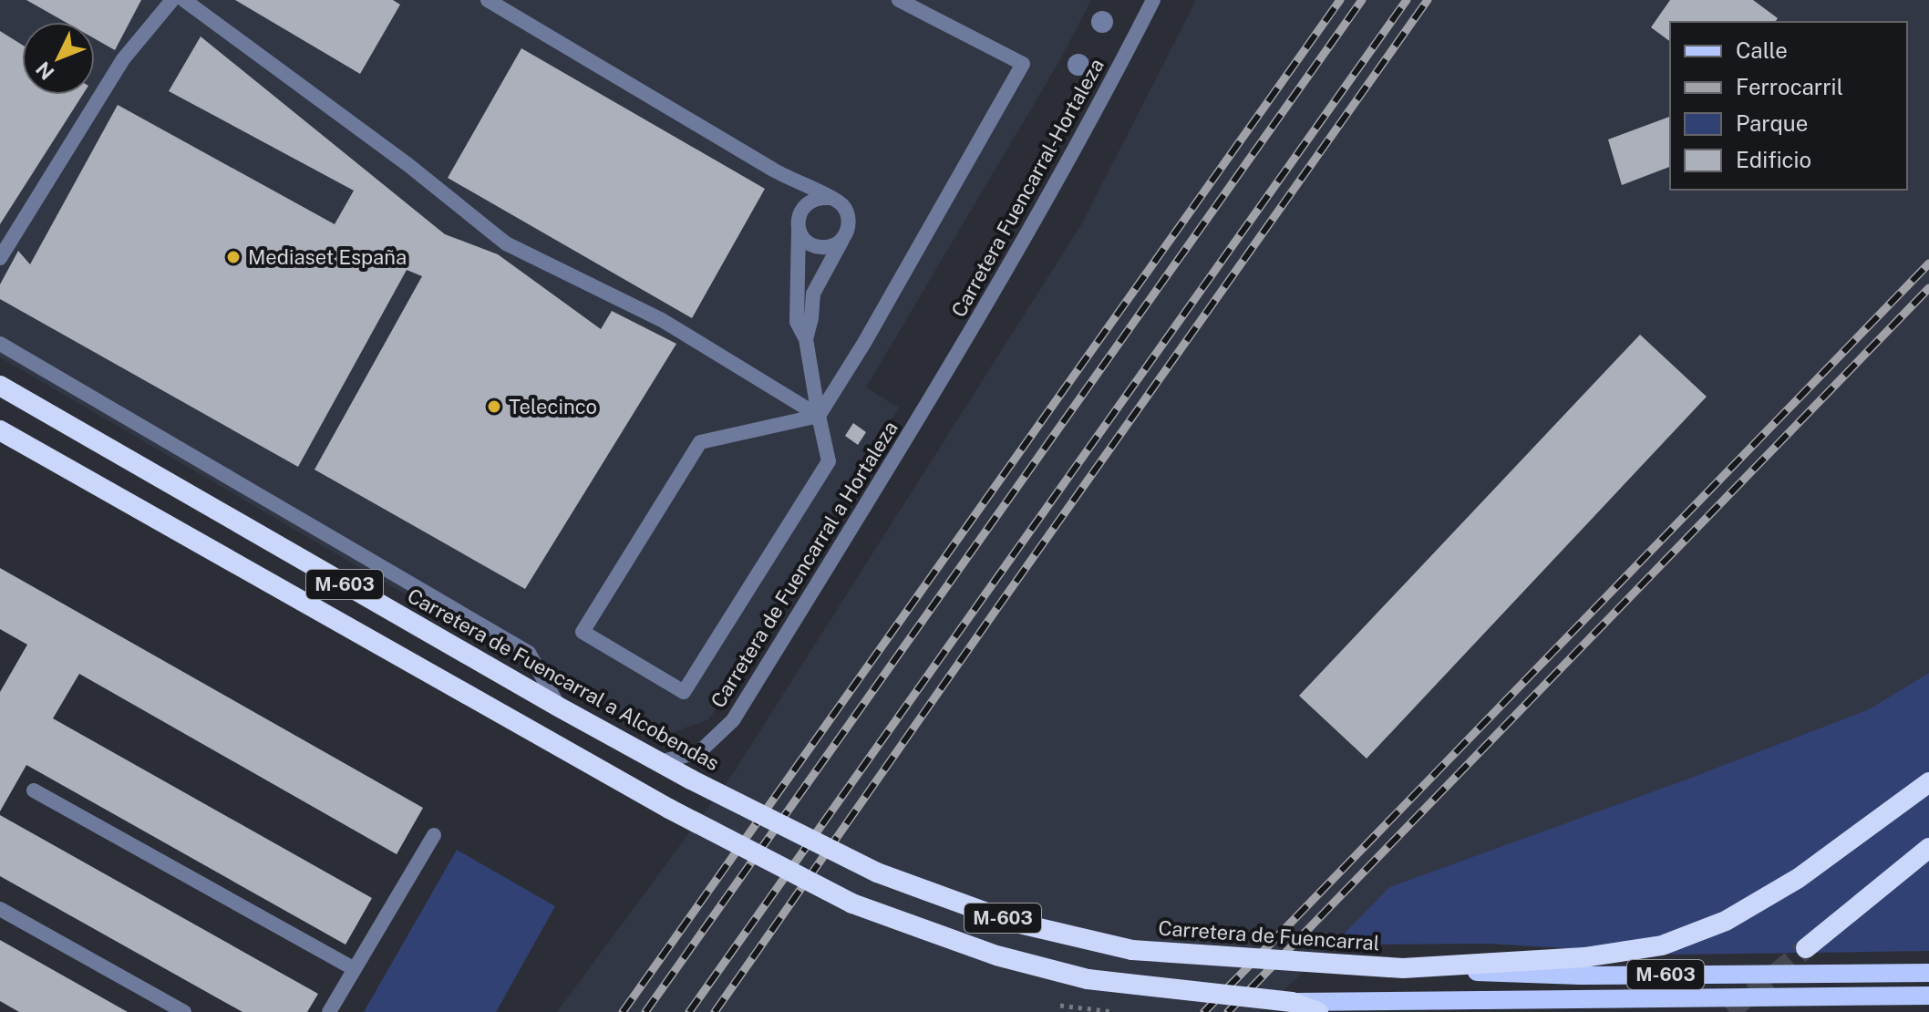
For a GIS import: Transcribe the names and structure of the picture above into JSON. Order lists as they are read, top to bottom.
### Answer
{
  "streets": {
    "highway": ["M-603", "Carretera de Fuencarral a Alcobendas", "Carretera de Fuencarral"],
    "street": ["Carretera Fuencarral-Hortaleza", "Carretera de Fuencarral a Hortaleza"]
  },
  "crossings": [
    ["Carretera Fuencarral-Hortaleza", "Carretera de Fuencarral a Hortaleza"],
    ["Carretera de Fuencarral a Hortaleza", "Carretera de Fuencarral a Alcobendas"],
    ["M-603", "Carretera de Fuencarral"],
    ["Carretera de Fuencarral a Alcobendas", "Carretera de Fuencarral"]
  ],
  "places": ["Mediaset España", "Telecinco"],
  "legend": [
    "Calle",
    "Ferrocarril",
    "Parque",
    "Edificio"
  ],
  "north": "bottom left"
}
